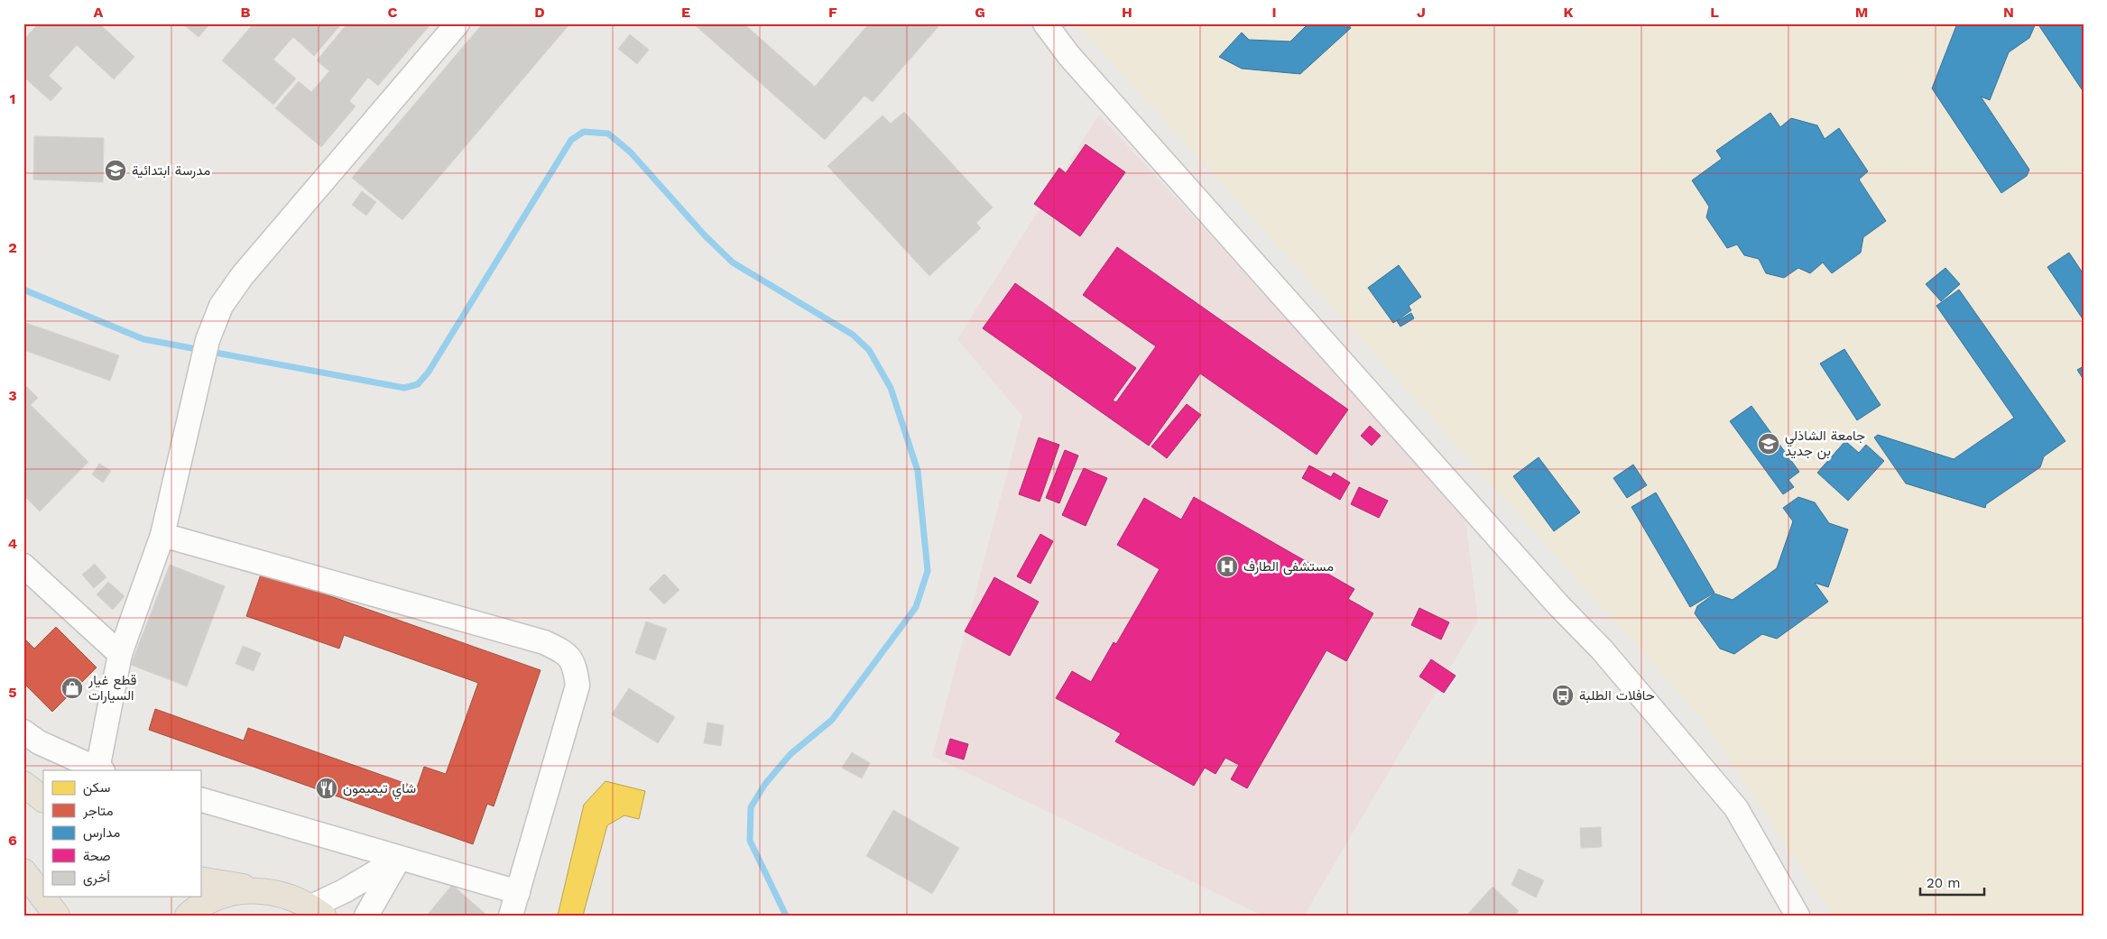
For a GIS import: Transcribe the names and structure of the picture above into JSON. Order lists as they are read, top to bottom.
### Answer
{
  "places": {
    "school or university": ["مدرسة ابتدائية", "جامعة الشاذلي بن جديد"],
    "hospital": ["مستشفى الطارف"],
    "shop": ["قطع غيار السيارات"],
    "bus stop": ["حافلات الطلبة"],
    "restaurant": ["شاي تيميمون"]
  },
  "legend": [
    "سكن",
    "متاجر",
    "مدارس",
    "صحة",
    "أخرى"
  ],
  "scale_bar": "20 m",
  "grid": {
    "columns": [
      "A",
      "B",
      "C",
      "D",
      "E",
      "F",
      "G",
      "H",
      "I",
      "J",
      "K",
      "L",
      "M",
      "N"
    ],
    "rows": [
      "1",
      "2",
      "3",
      "4",
      "5",
      "6"
    ]
  }
}
